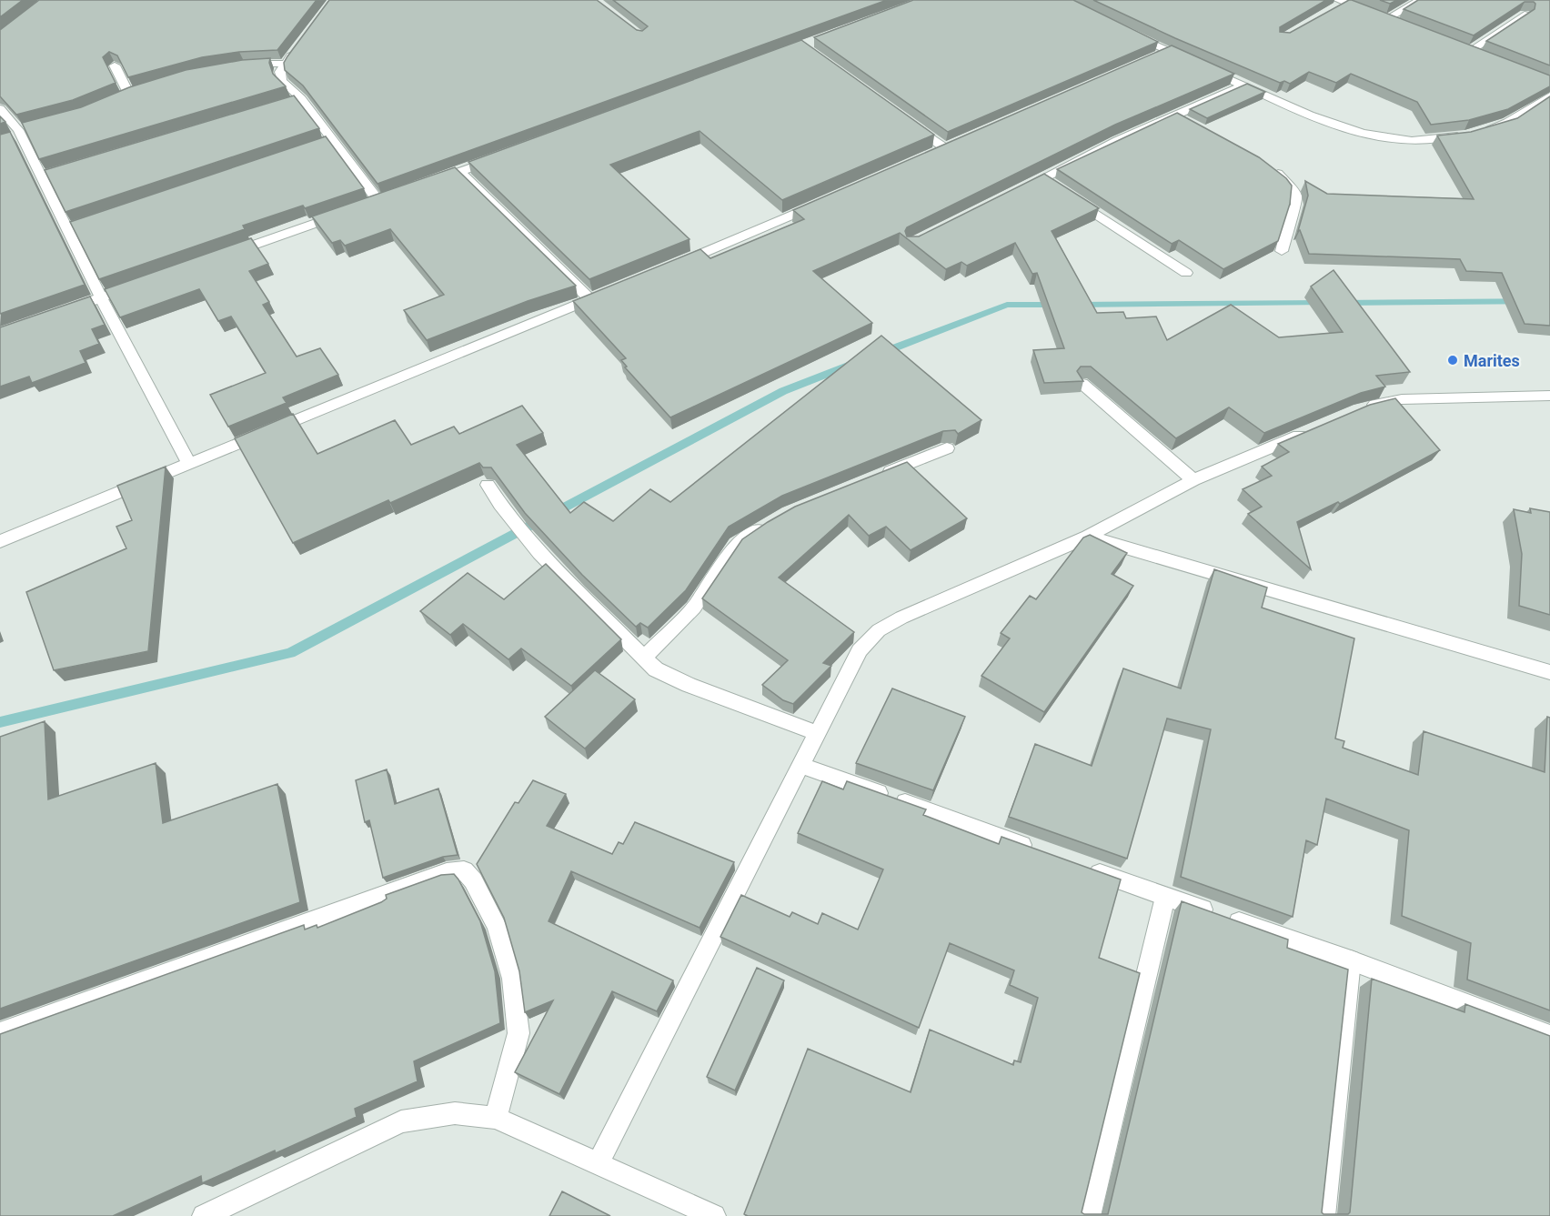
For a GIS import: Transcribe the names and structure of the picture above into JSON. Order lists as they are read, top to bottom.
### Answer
{
  "places": ["Marites"]
}
